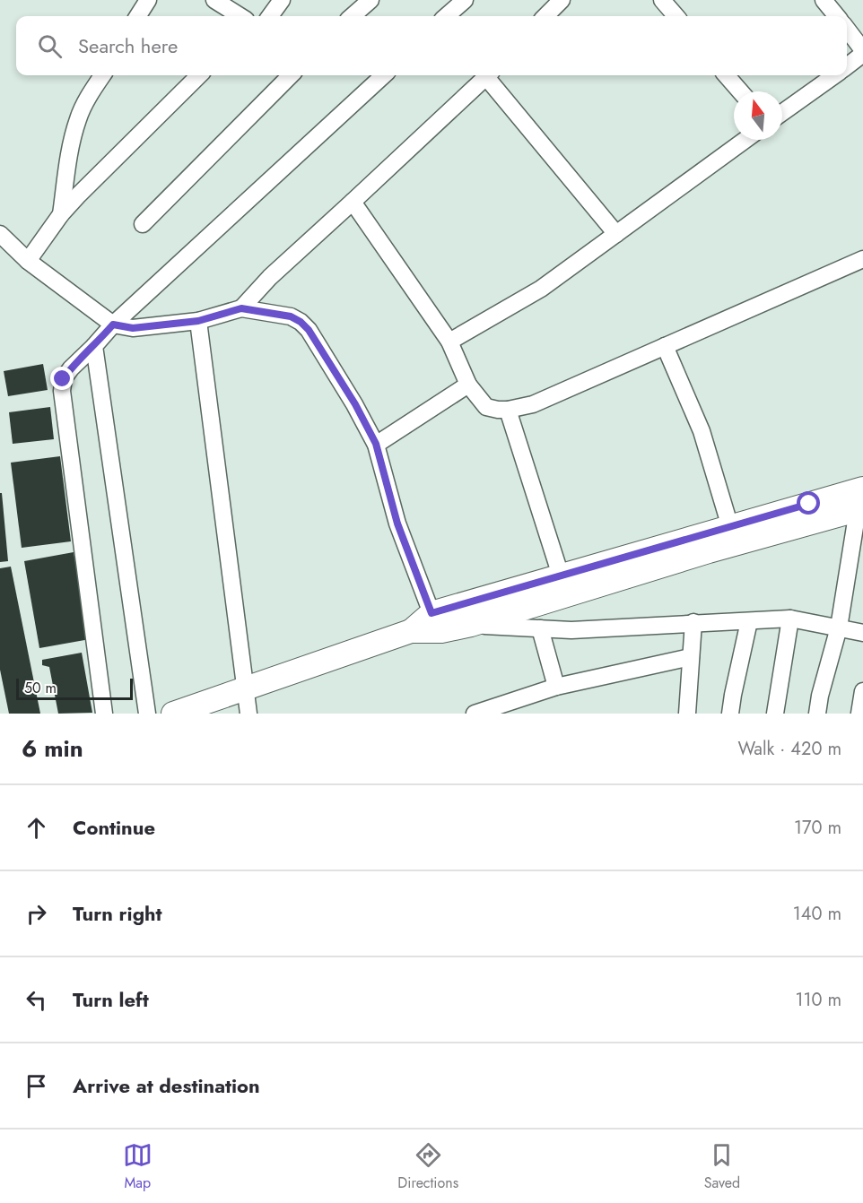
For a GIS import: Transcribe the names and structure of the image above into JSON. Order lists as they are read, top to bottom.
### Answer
{
  "scale_bar": "50 m",
  "north": "top",
  "page": {
    "search": "Search here",
    "scale": "50 m",
    "heading": ["6 min", "Walk · 420 m"],
    "list": [
      ["Continue", "170 m"],
      ["Turn right", "140 m"],
      ["Turn left", "110 m"],
      "Arrive at destination"
    ],
    "nav": ["Map", "Directions", "Saved"]
  }
}
